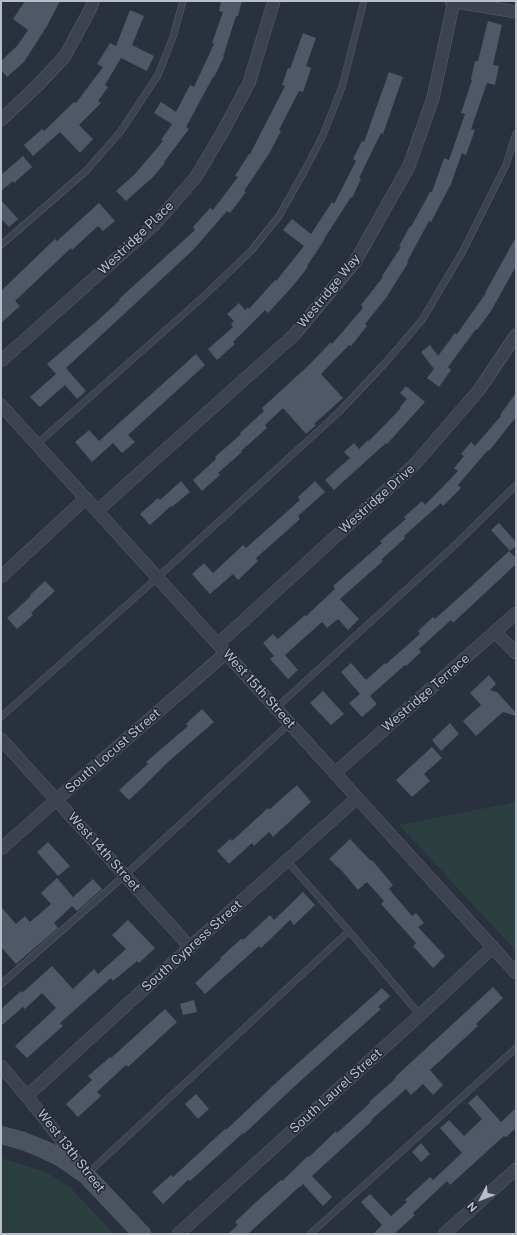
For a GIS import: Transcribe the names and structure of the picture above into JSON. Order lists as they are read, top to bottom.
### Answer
{
  "streets": {
    "main road": ["West 13th Street"],
    "street": [
      "Westridge Place",
      "Westridge Way",
      "Westridge Drive",
      "West 15th Street",
      "Westridge Terrace",
      "South Locust Street",
      "West 14th Street",
      "South Cypress Street",
      "South Laurel Street"
    ]
  },
  "crossings": [
    ["Westridge Way", "West 15th Street"],
    ["Westridge Drive", "West 15th Street"],
    ["West 15th Street", "Westridge Terrace"],
    ["West 15th Street", "South Locust Street"],
    ["West 15th Street", "South Cypress Street"],
    ["West 15th Street", "South Laurel Street"],
    ["South Locust Street", "West 14th Street"],
    ["West 14th Street", "South Cypress Street"],
    ["South Cypress Street", "West 13th Street"]
  ],
  "north": "bottom left"
}
